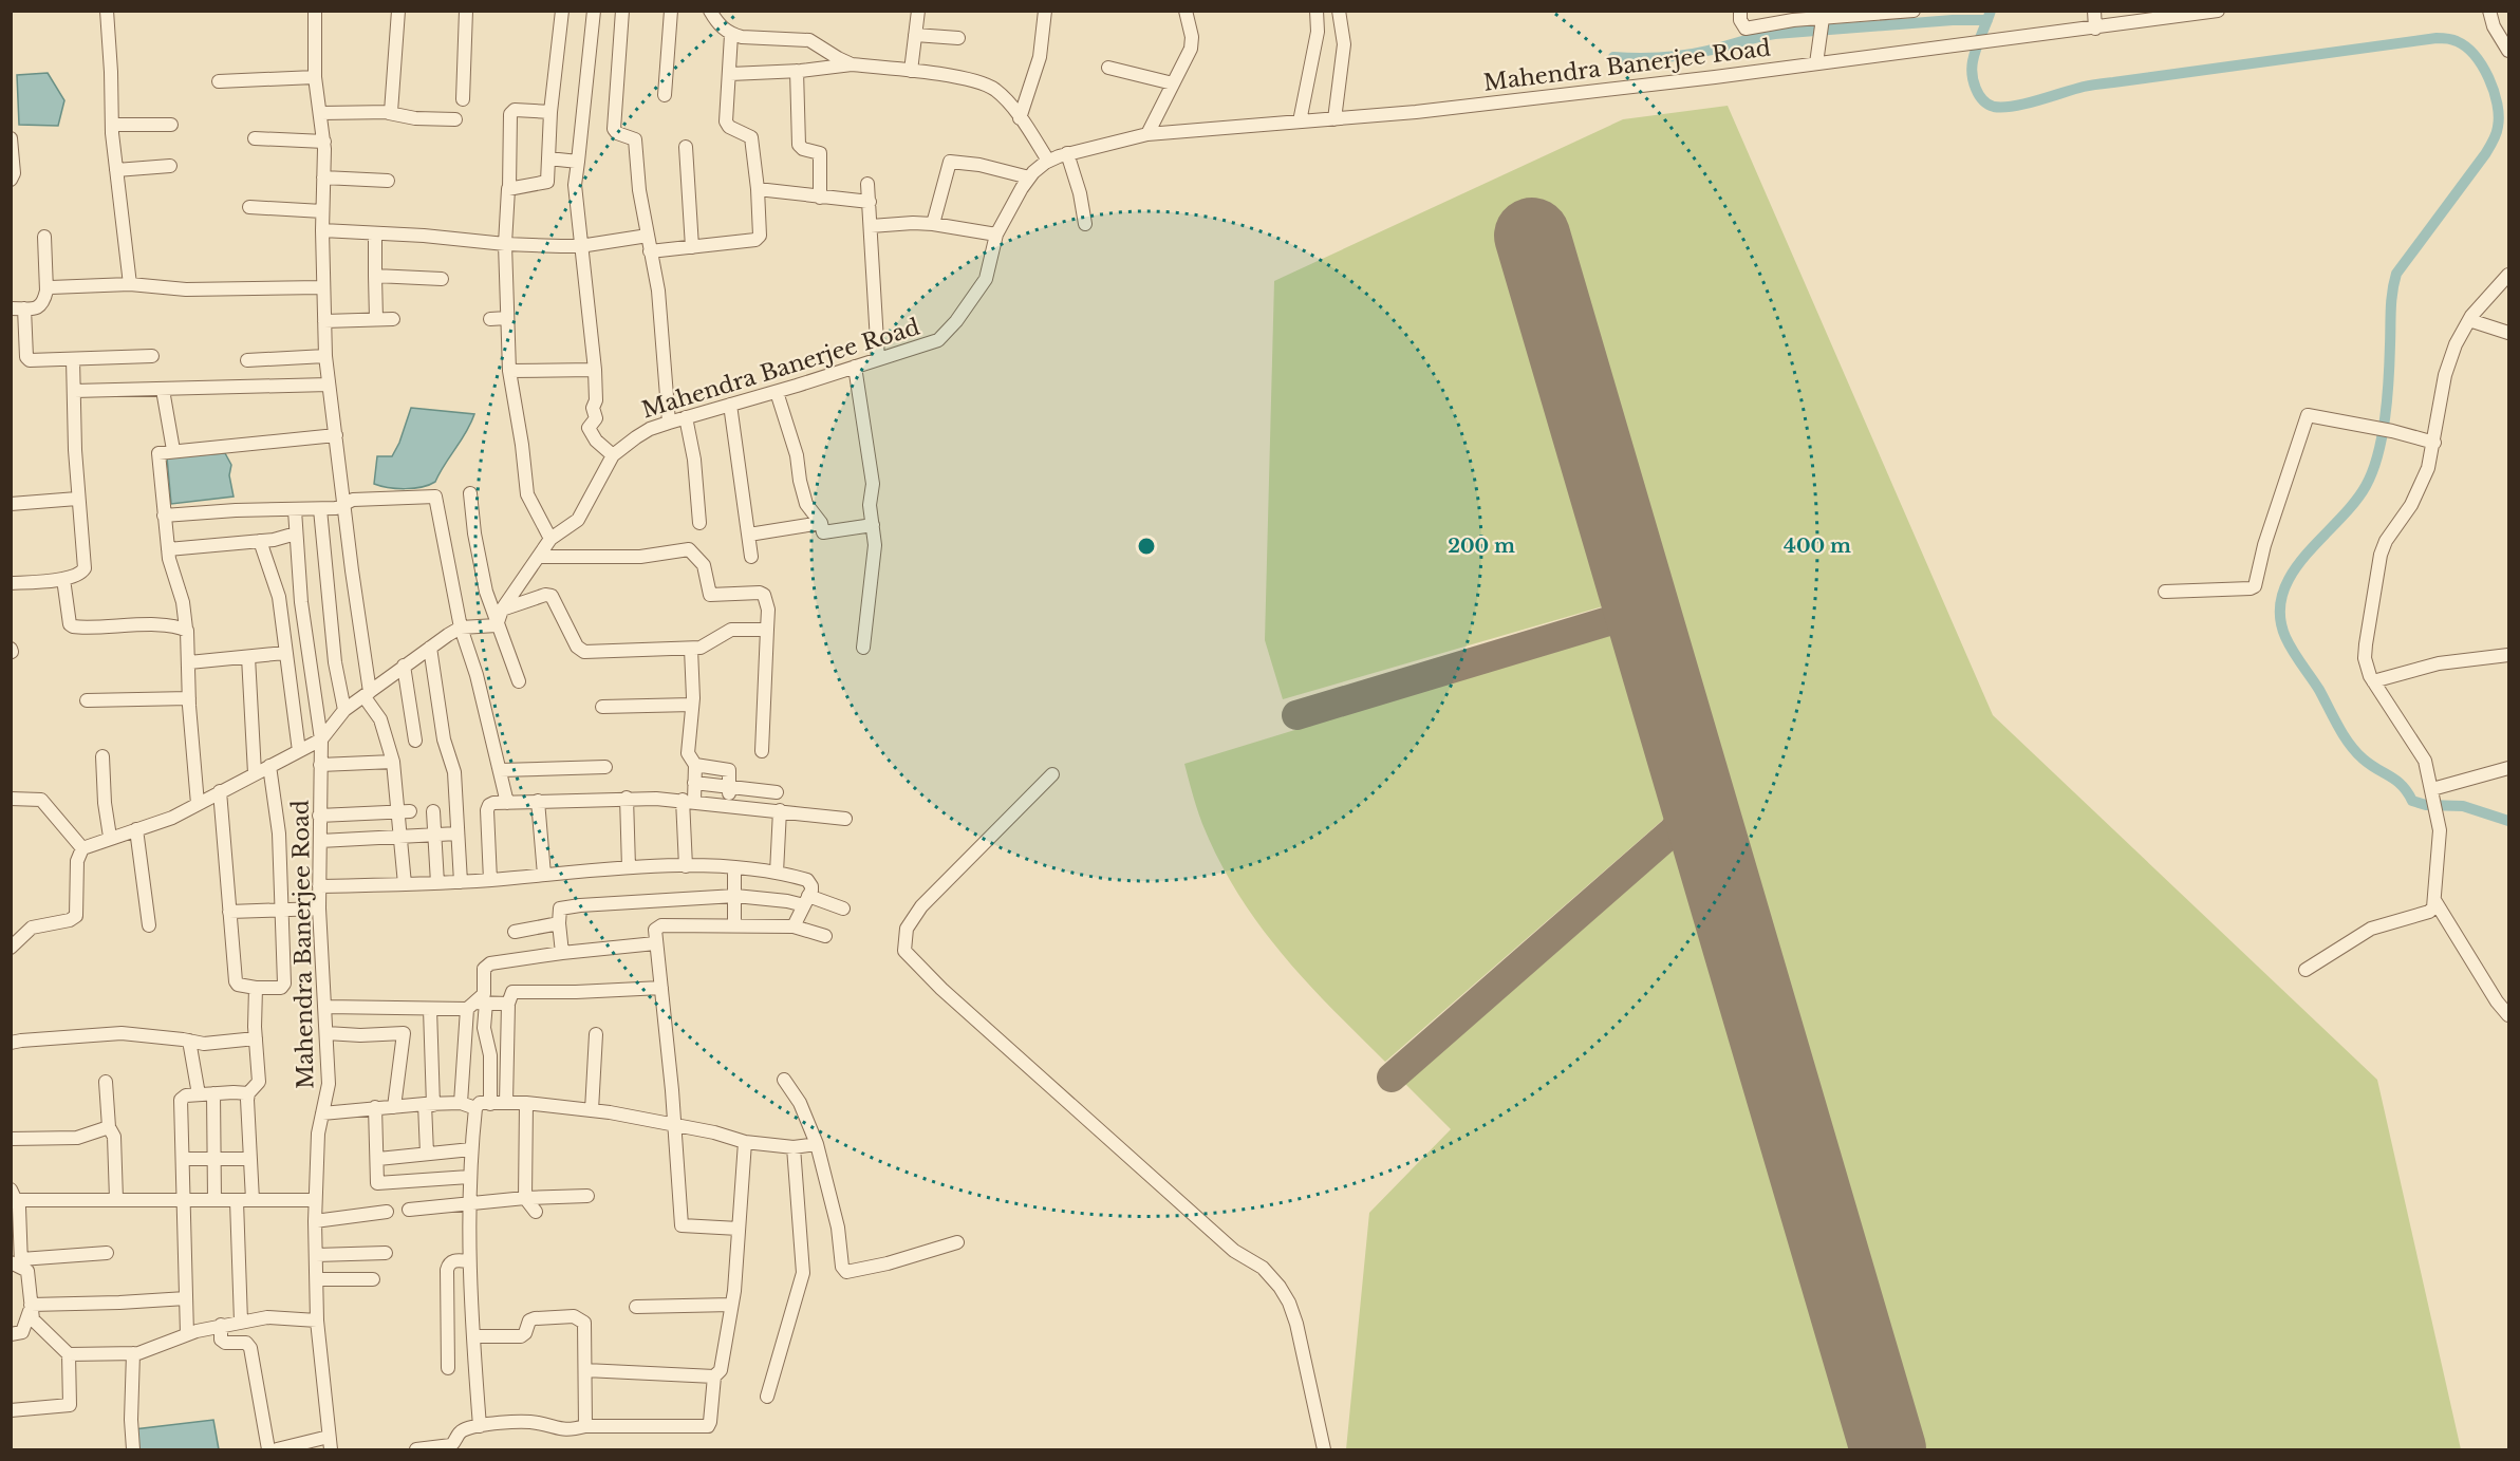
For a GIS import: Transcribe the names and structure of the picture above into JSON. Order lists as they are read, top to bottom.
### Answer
{
  "streets": {
    "street": ["Mahendra Banerjee Road"]
  },
  "rings": ["200 m", "400 m"]
}
